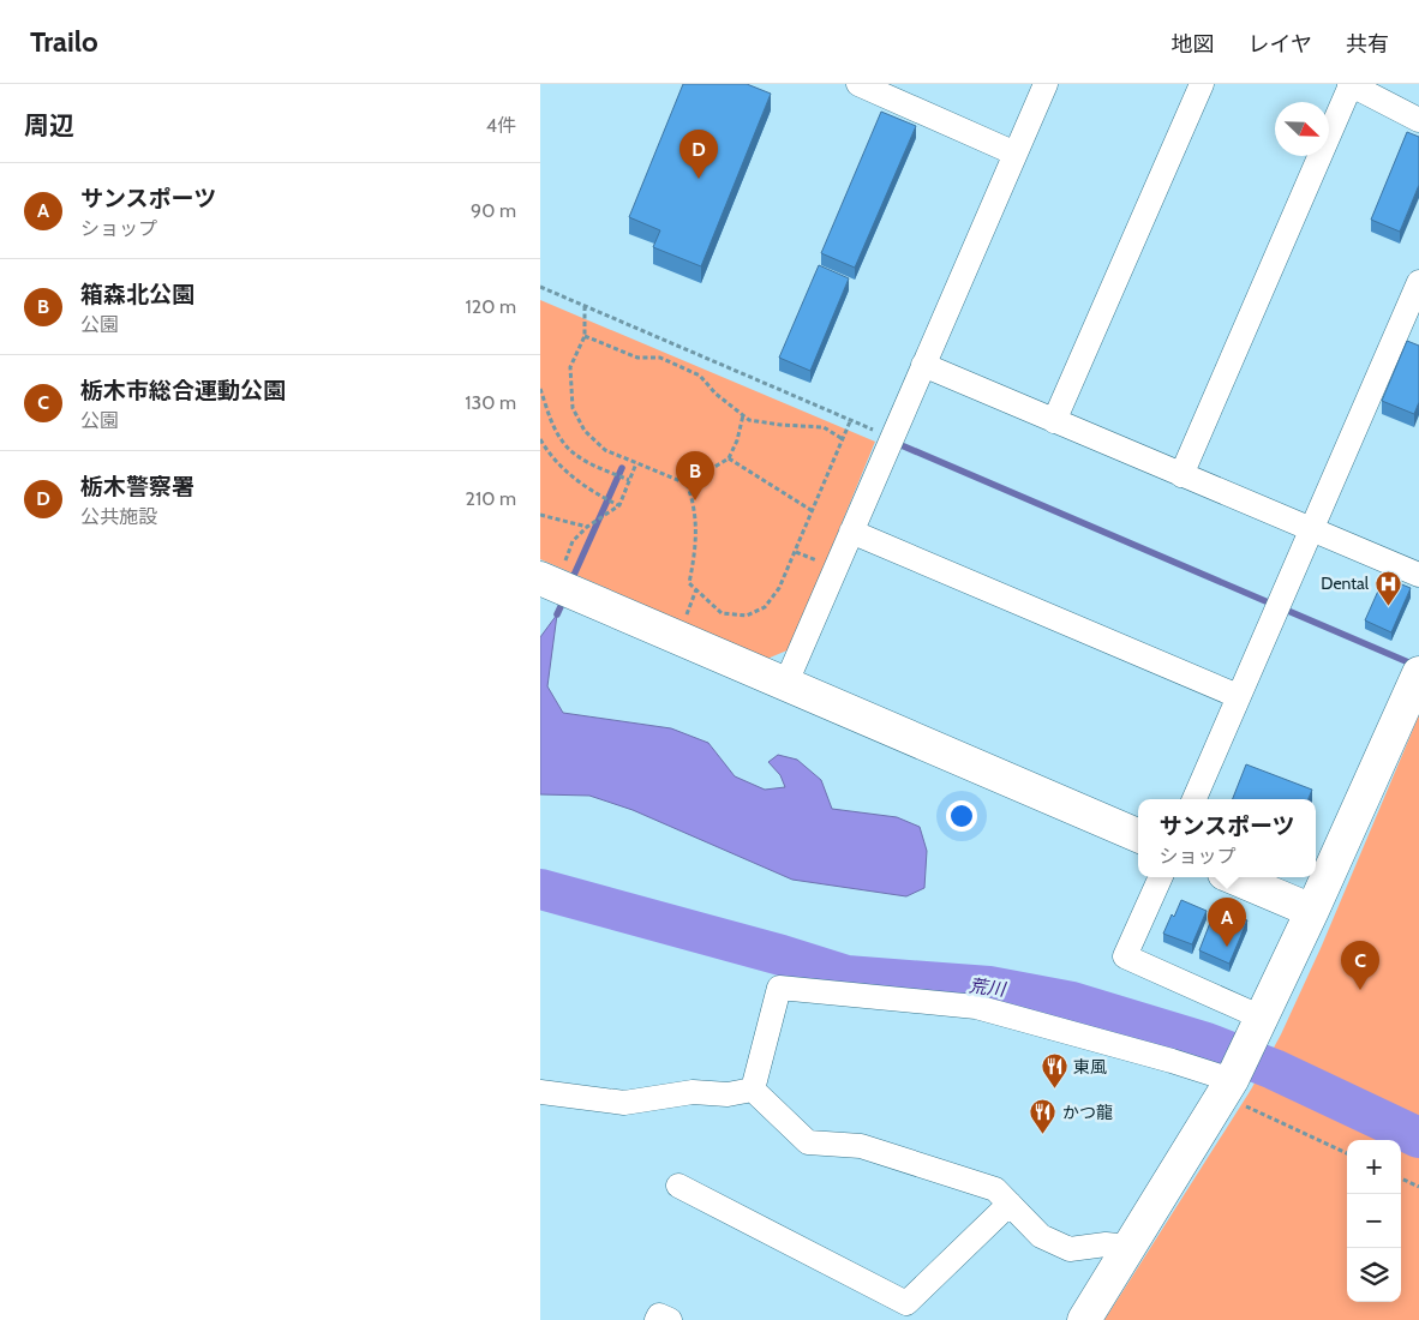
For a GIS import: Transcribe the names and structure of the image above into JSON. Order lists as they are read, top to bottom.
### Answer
{
  "water": ["荒川"],
  "places": {
    "hospital": ["Dental"],
    "restaurant": ["東風", "かつ龍"]
  },
  "north": "bottom right",
  "page": {
    "header": "Trailo",
    "nav": ["地図", "レイヤ", "共有"],
    "heading": ["周辺", "4件"],
    "pins": [
      "D",
      "B",
      "A",
      "C"
    ],
    "list": [
      {
        "mark": "A",
        "name": "サンスポーツ",
        "note": "ショップ",
        "value": "90 m"
      },
      {
        "mark": "B",
        "name": "箱森北公園",
        "note": "公園",
        "value": "120 m"
      },
      {
        "mark": "C",
        "name": "栃木市総合運動公園",
        "note": "公園",
        "value": "130 m"
      },
      {
        "mark": "D",
        "name": "栃木警察署",
        "note": "公共施設",
        "value": "210 m"
      }
    ],
    "popup": ["サンスポーツ", "ショップ"],
    "map_buttons": ["+", "−"]
  }
}
